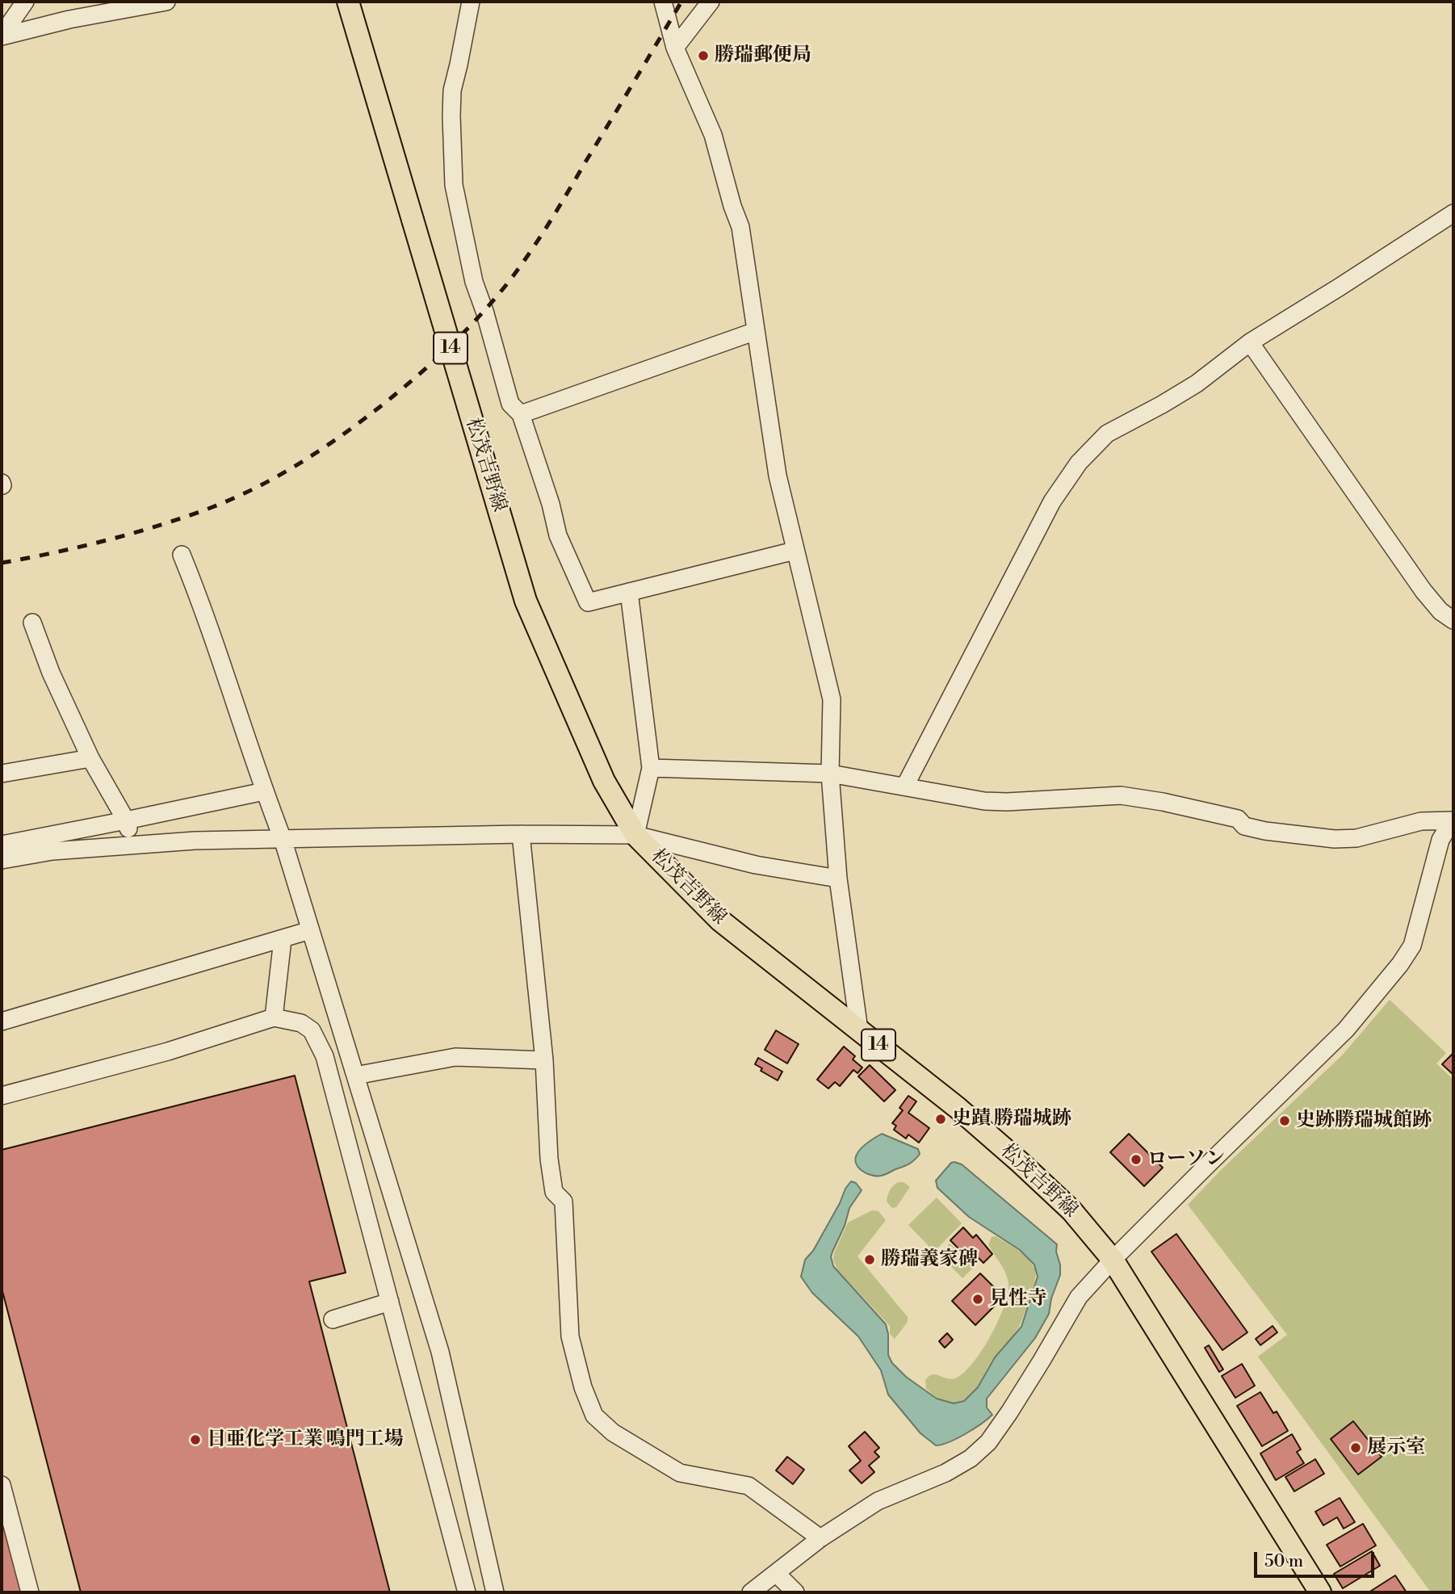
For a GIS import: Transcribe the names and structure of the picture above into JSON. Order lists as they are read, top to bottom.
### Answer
{
  "streets": {
    "main road": ["14", "松茂吉野線"]
  },
  "places": [
    "勝瑞郵便局",
    "史蹟 勝瑞城跡",
    "史跡勝瑞城館跡",
    "ローソン",
    "勝瑞義家碑",
    "見性寺",
    "日亜化学工業 鳴門工場",
    "展示室"
  ],
  "scale_bar": "50 m"
}
